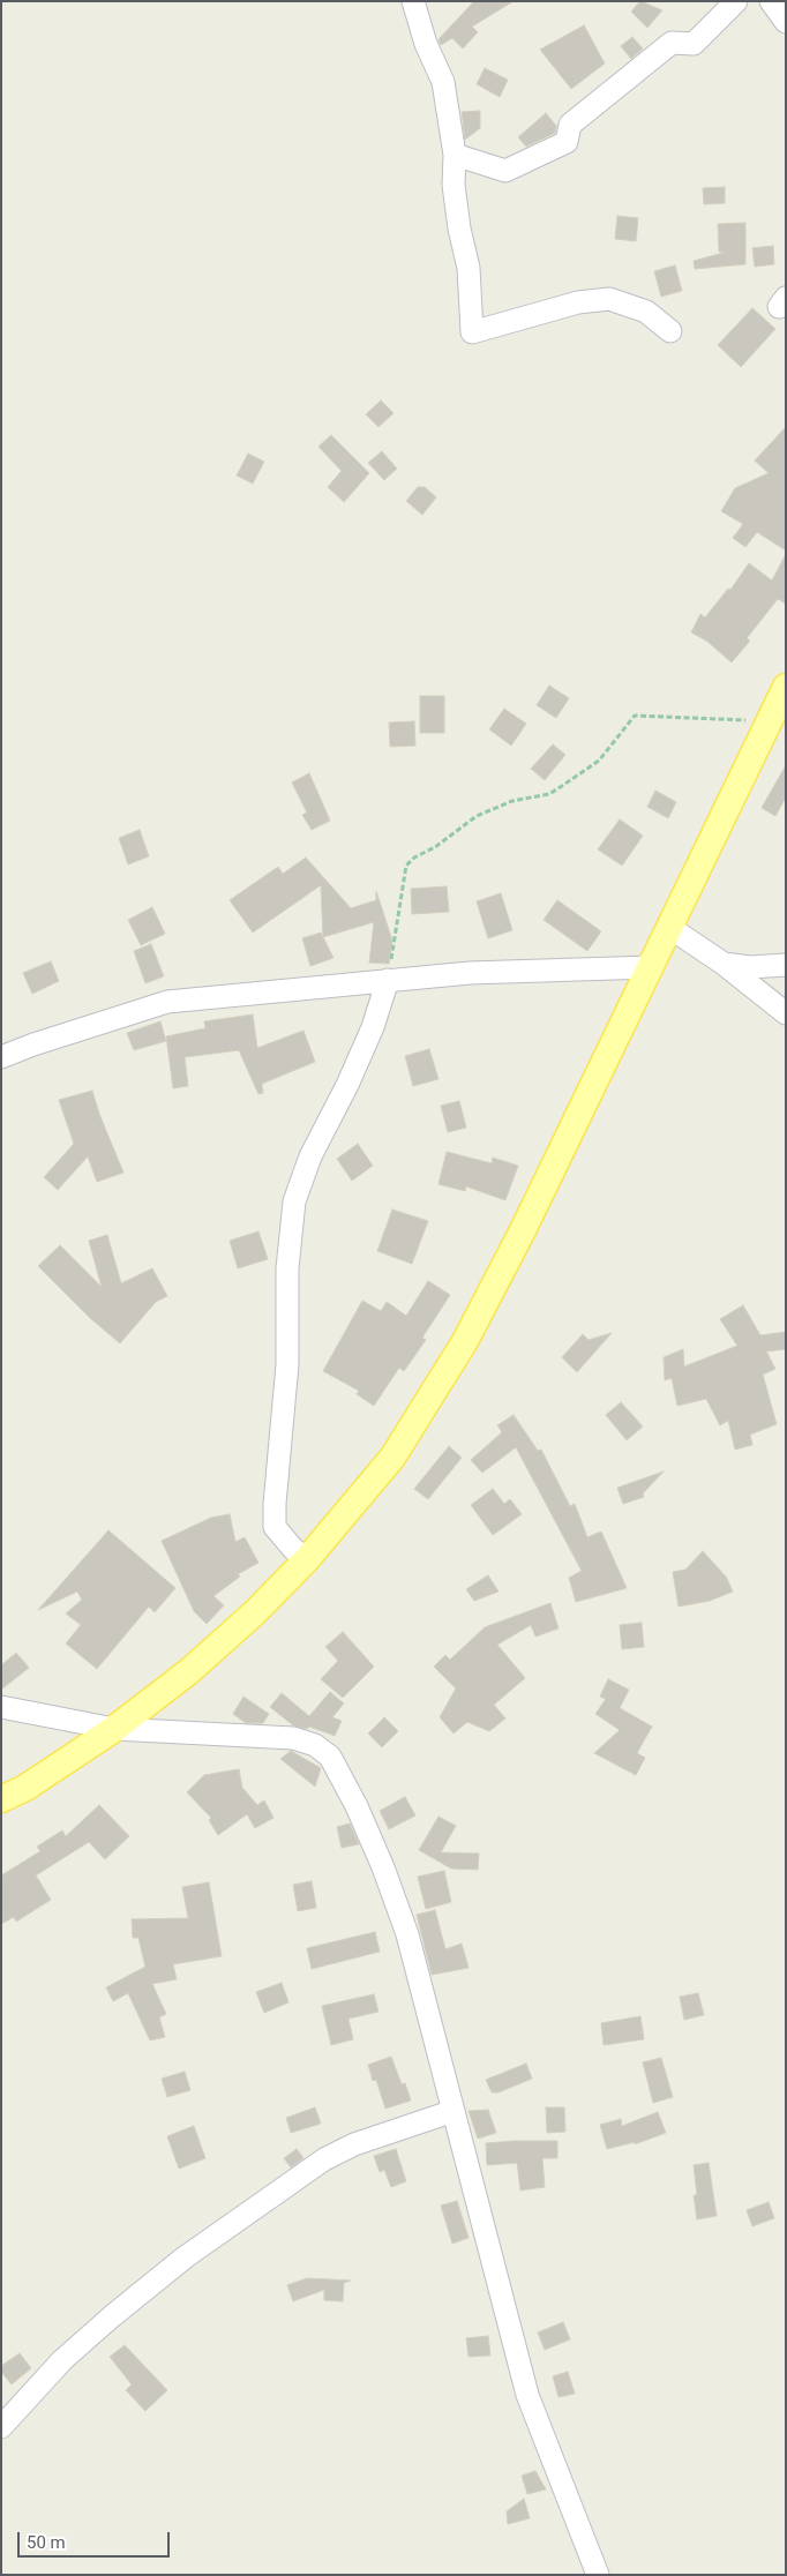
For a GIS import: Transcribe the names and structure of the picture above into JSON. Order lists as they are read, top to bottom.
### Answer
{
  "scale_bar": "50 m"
}
